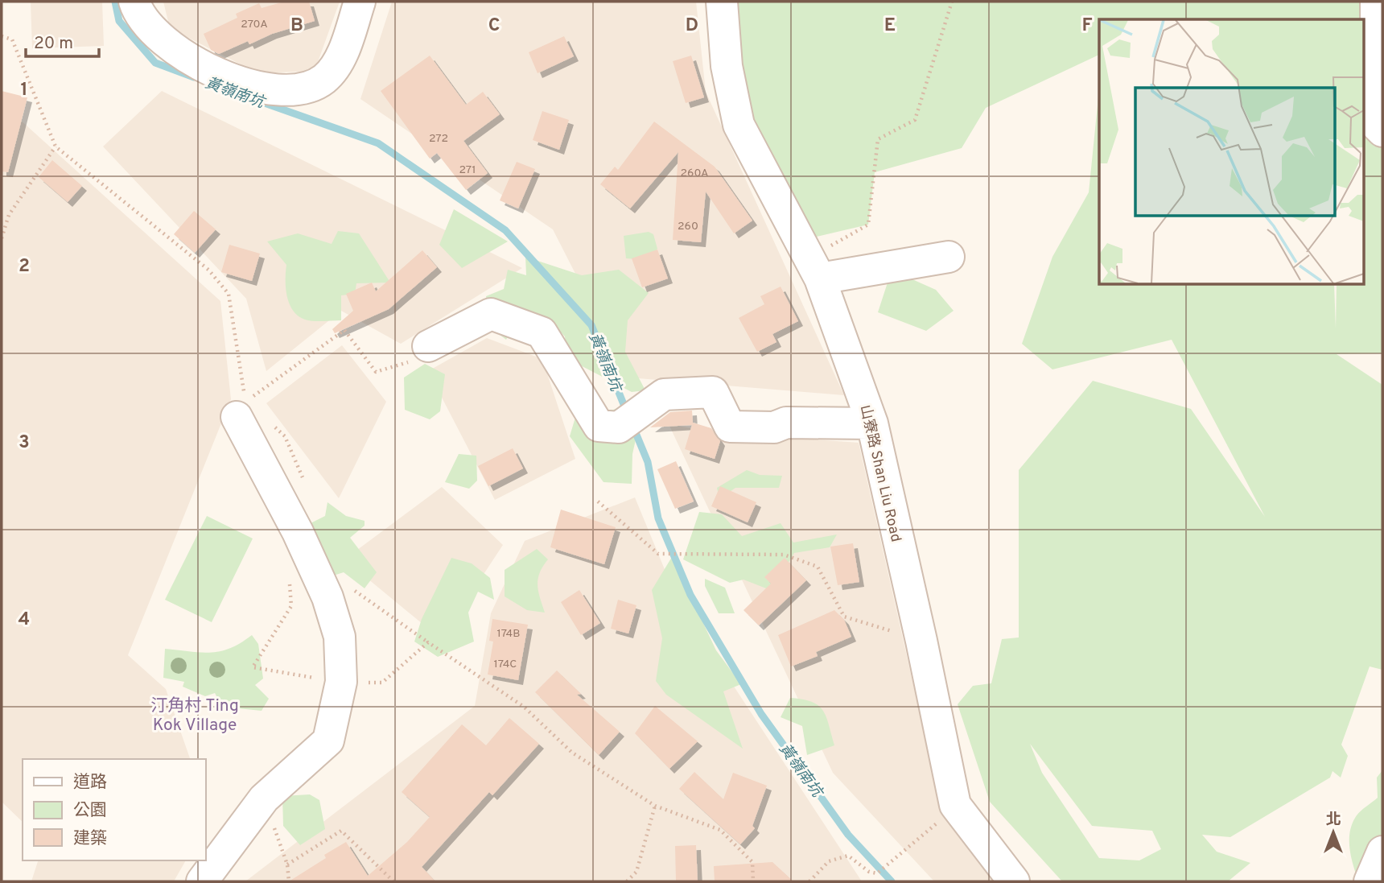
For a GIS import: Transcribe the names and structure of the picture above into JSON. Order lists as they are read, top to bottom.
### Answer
{
  "streets": {
    "street": ["山寮路 Shan Liu Road"]
  },
  "districts": ["汀角村 Ting Kok Village"],
  "water": ["黃嶺南坑"],
  "house_numbers": [
    "270A",
    "272",
    "271",
    "260A",
    "260",
    "174B",
    "174C"
  ],
  "legend": ["道路", "公園", "建築"],
  "scale_bar": "20 m",
  "north": "top",
  "grid": {
    "columns": [
      "B",
      "C",
      "D",
      "E",
      "F"
    ],
    "rows": [
      "1",
      "2",
      "3",
      "4"
    ]
  }
}
